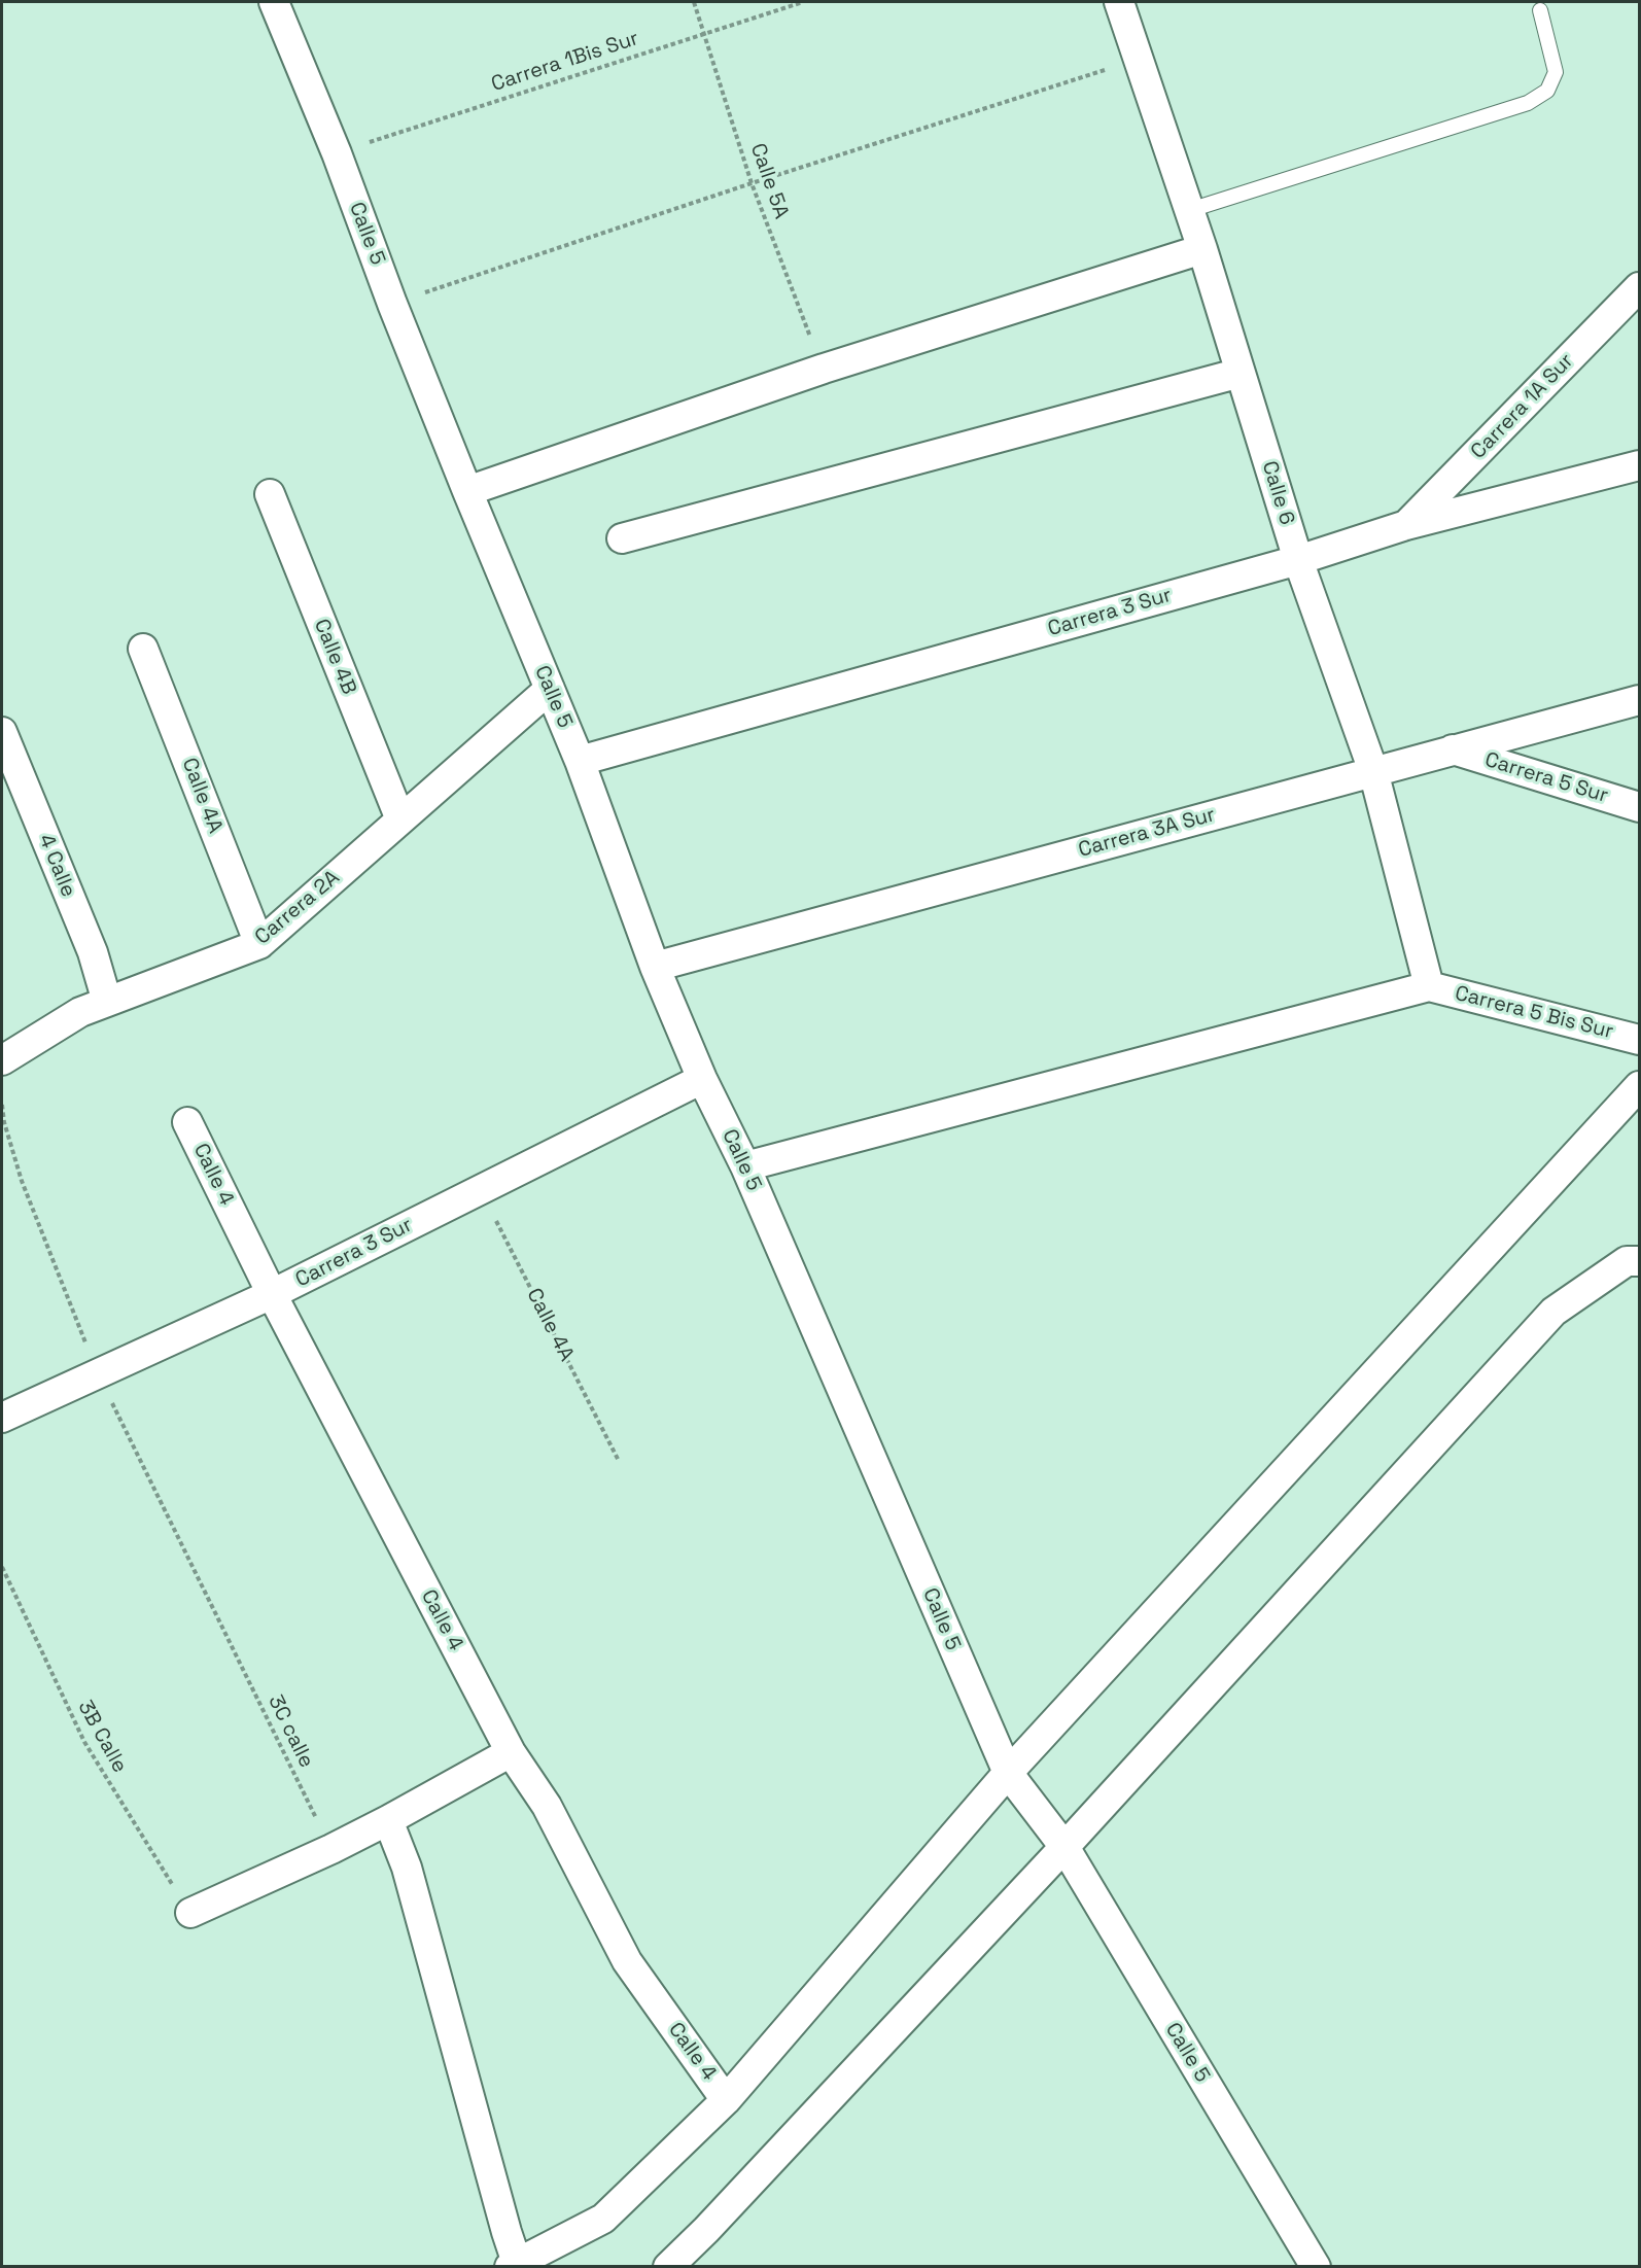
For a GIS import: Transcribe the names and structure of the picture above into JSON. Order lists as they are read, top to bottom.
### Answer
{
  "streets": {
    "street": [
      "Calle 5",
      "Carrera 1A Sur",
      "Calle 6",
      "Carrera 3 Sur",
      "Calle 4B",
      "Carrera 5 Sur",
      "Calle 4A",
      "Carrera 3A Sur",
      "4 Calle",
      "Carrera 2A",
      "Carrera 5 Bis Sur",
      "Calle 4"
    ],
    "path": [
      "Carrera 1Bis Sur",
      "Calle 5A",
      "3C calle",
      "3B Calle"
    ]
  },
  "crossings": [
    ["Carrera 1Bis Sur", "Calle 5A"],
    ["Carrera 1Bis Sur", "Calle 5"],
    ["Calle 5", "Carrera 3 Sur"],
    ["Calle 5", "Carrera 3A Sur"],
    ["Calle 5", "Carrera 2A"],
    ["Carrera 1A Sur", "Carrera 3 Sur"],
    ["Calle 6", "Carrera 3 Sur"],
    ["Calle 6", "Carrera 3A Sur"],
    ["Calle 6", "Carrera 5 Bis Sur"],
    ["Carrera 3 Sur", "Calle 4A"],
    ["Carrera 3 Sur", "Calle 4"],
    ["Calle 4B", "Carrera 2A"],
    ["Carrera 5 Sur", "Carrera 3A Sur"],
    ["Calle 4A", "Carrera 2A"],
    ["4 Calle", "Carrera 2A"]
  ]
}
